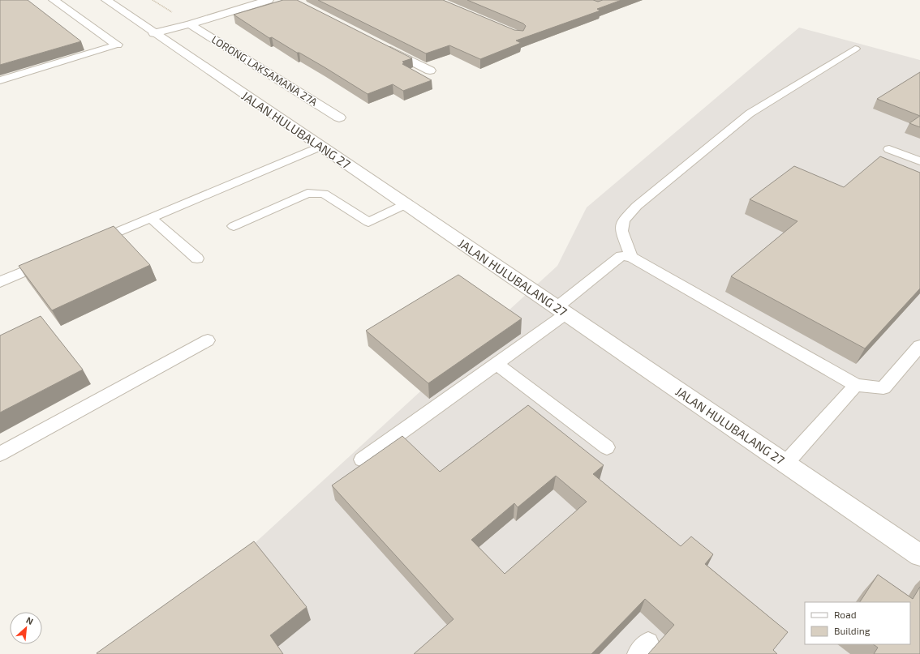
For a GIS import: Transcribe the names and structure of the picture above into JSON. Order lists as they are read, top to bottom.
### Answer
{
  "streets": {
    "street": ["LORONG LAKSAMANA 27A", "JALAN HULUBALANG 27"]
  },
  "legend": ["Road", "Building"],
  "north": "top right"
}
